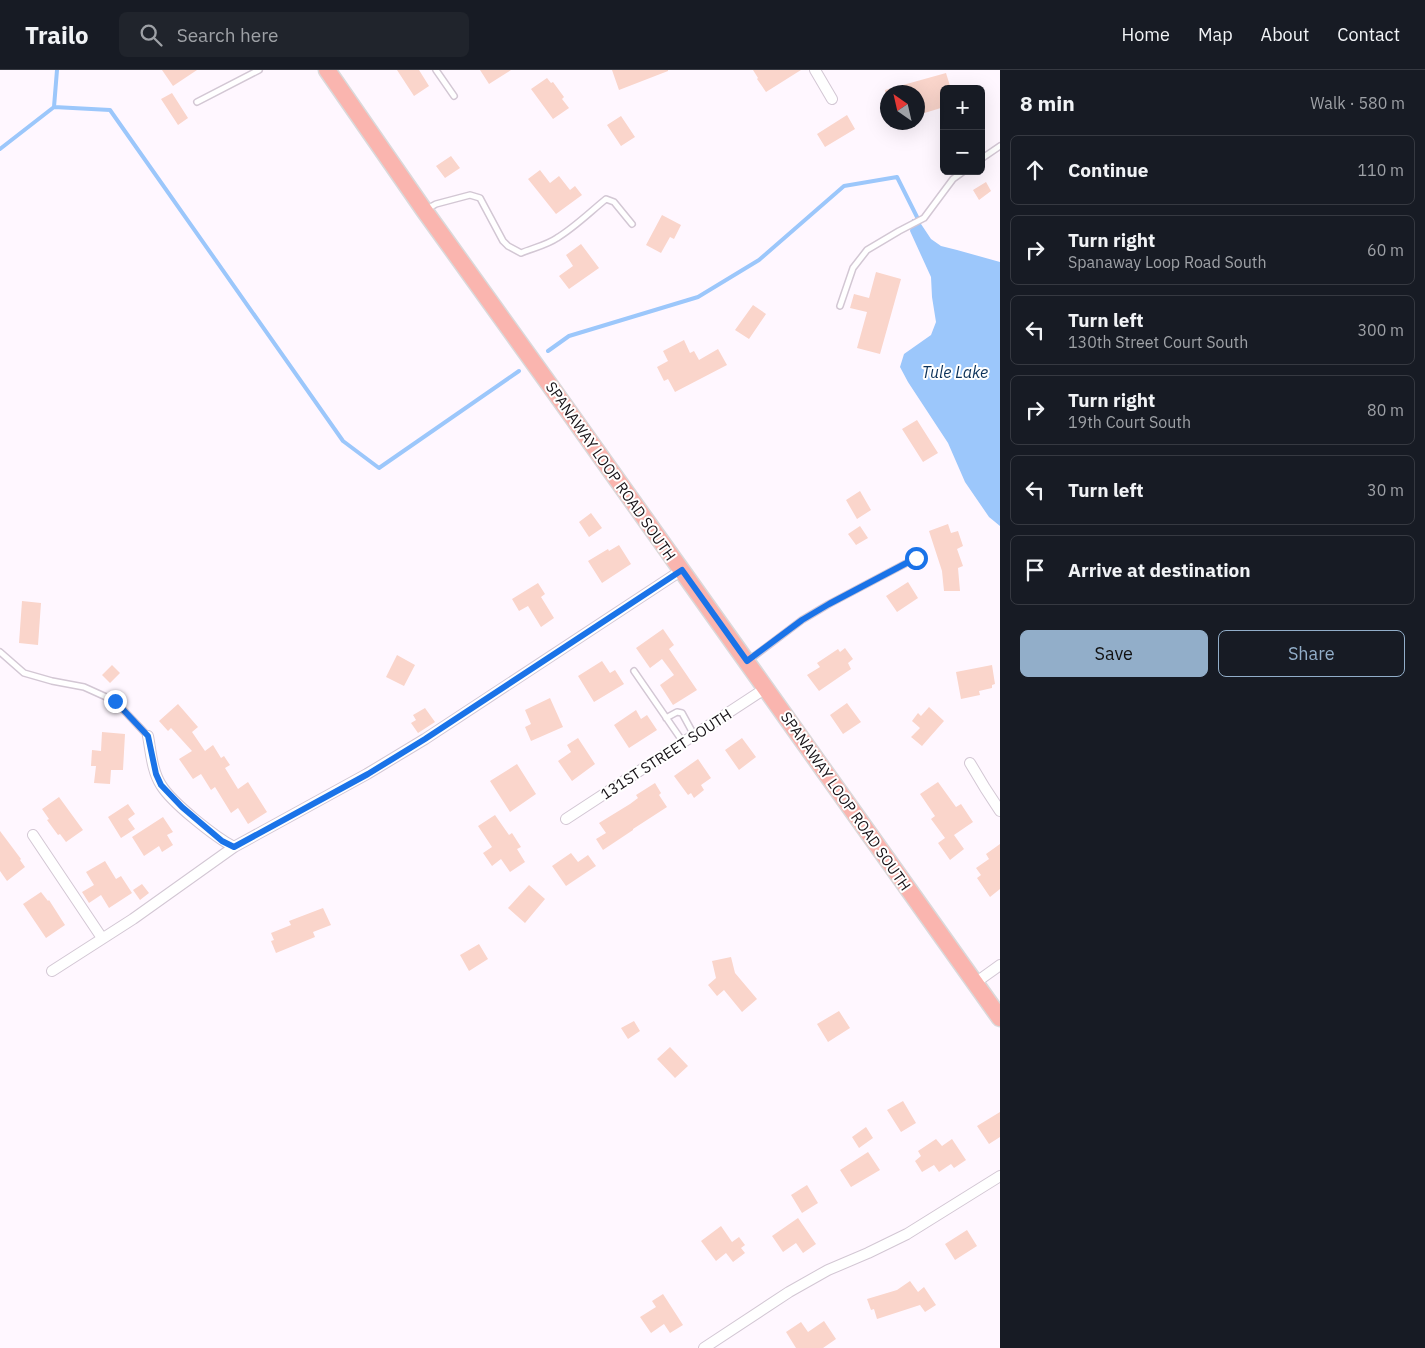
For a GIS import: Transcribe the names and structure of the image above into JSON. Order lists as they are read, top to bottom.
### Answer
{
  "streets": {
    "main road": ["SPANAWAY LOOP ROAD SOUTH"],
    "street": ["131ST STREET SOUTH"]
  },
  "crossings": [
    ["SPANAWAY LOOP ROAD SOUTH", "131ST STREET SOUTH"]
  ],
  "water": ["Tule Lake"],
  "north": "top left",
  "page": {
    "header": "Trailo",
    "search": "Search here",
    "nav": [
      "Home",
      "Map",
      "About",
      "Contact"
    ],
    "heading": ["8 min", "Walk · 580 m"],
    "map_buttons": ["+", "−"],
    "list": [
      ["Continue", "110 m"],
      ["Turn right", "Spanaway Loop Road South", "60 m"],
      ["Turn left", "130th Street Court South", "300 m"],
      ["Turn right", "19th Court South", "80 m"],
      ["Turn left", "30 m"],
      "Arrive at destination"
    ],
    "buttons": ["Save", "Share"]
  }
}
